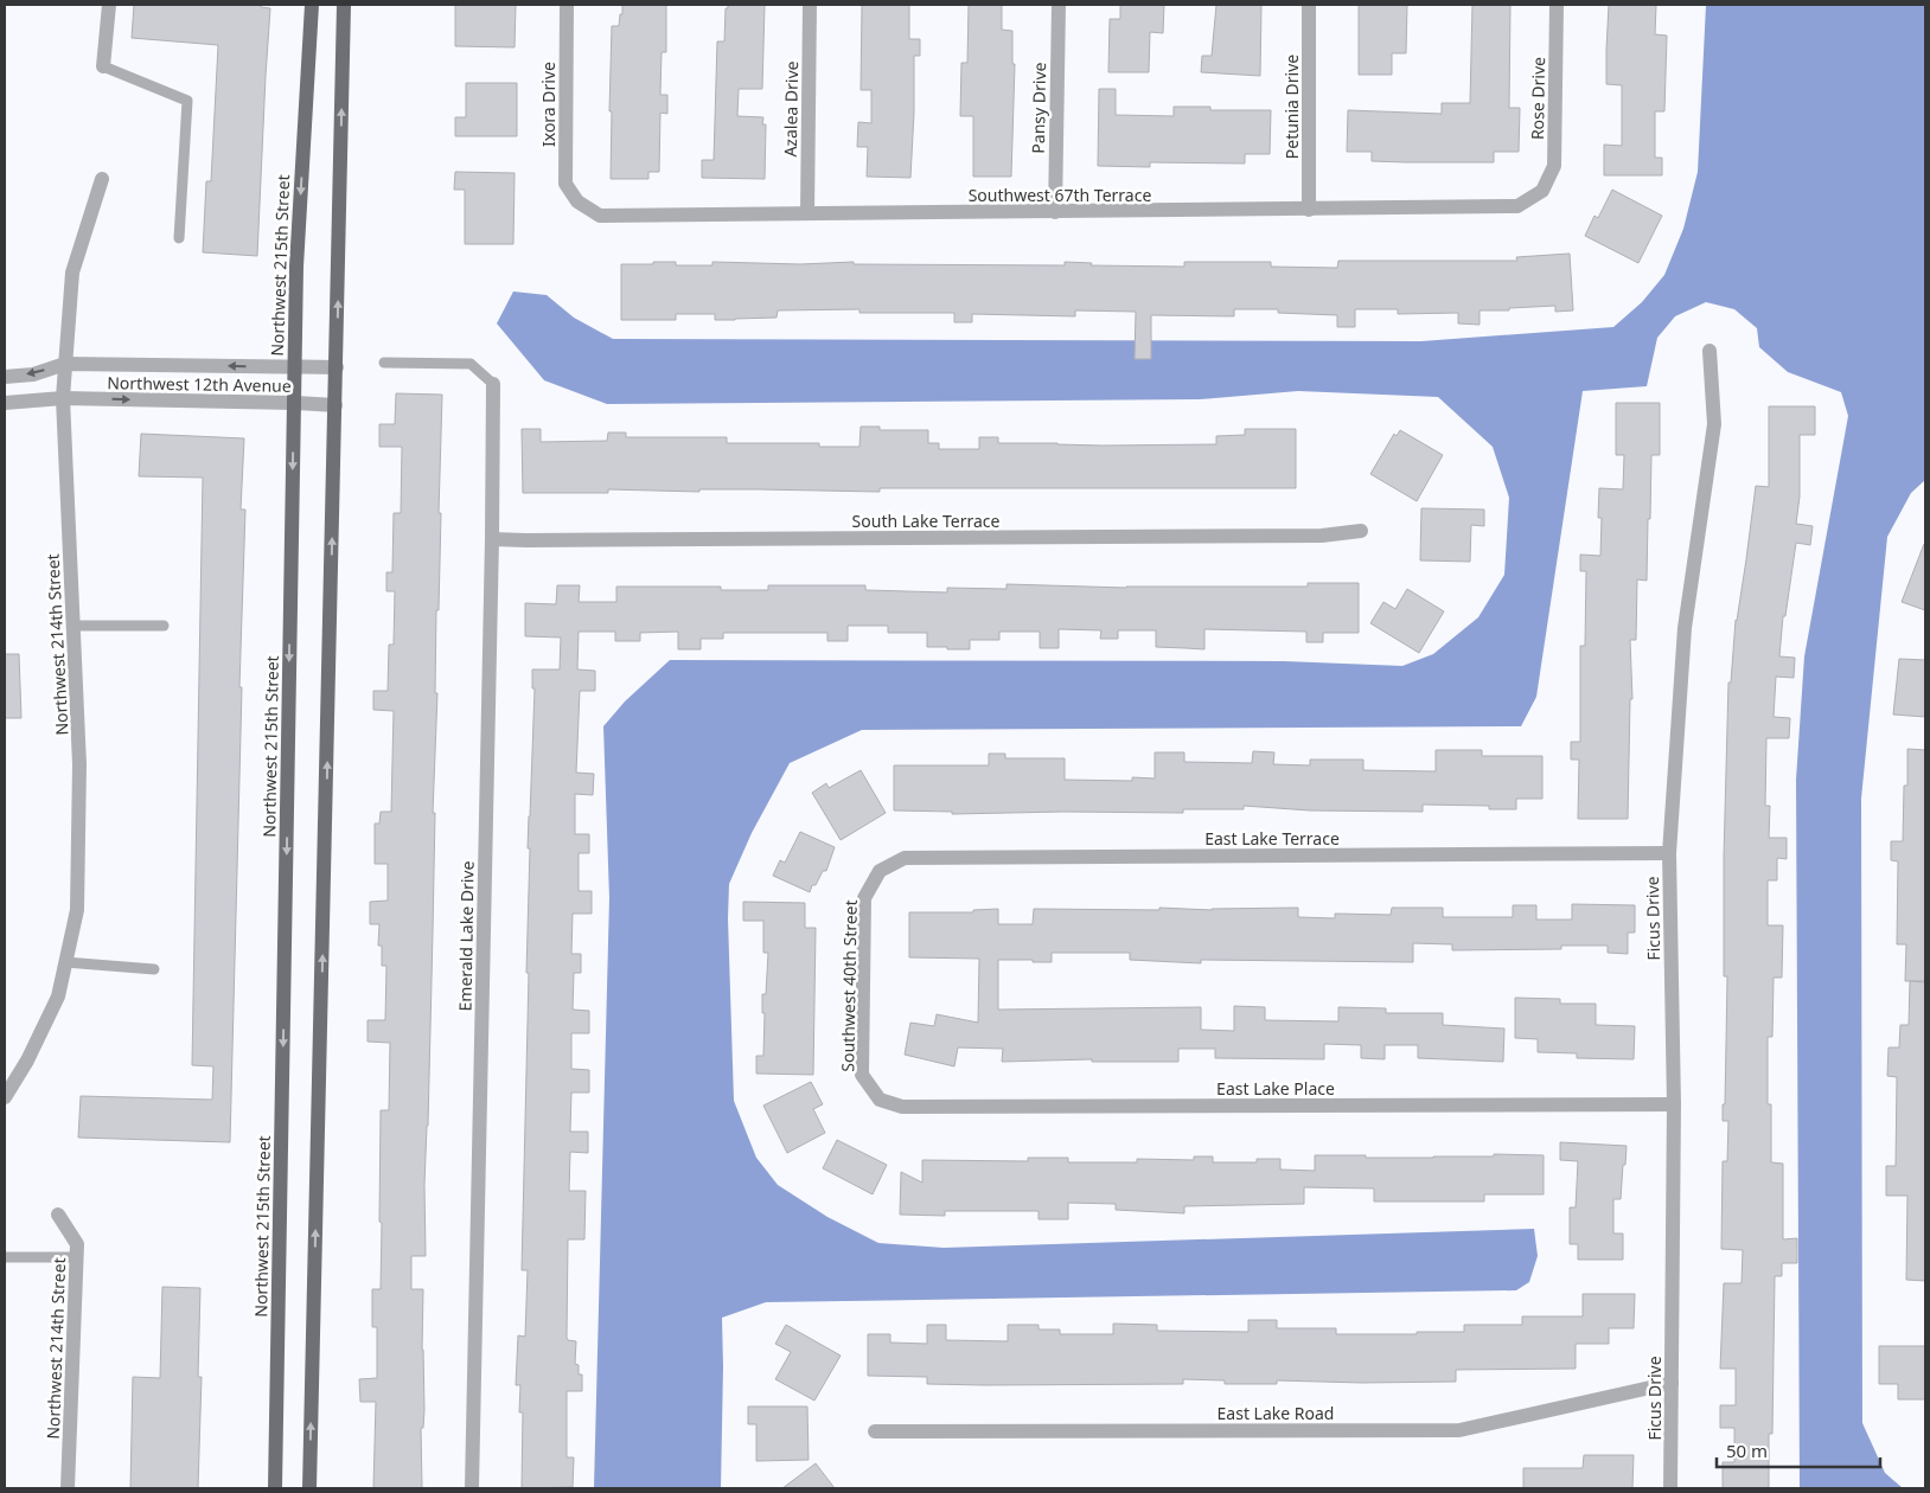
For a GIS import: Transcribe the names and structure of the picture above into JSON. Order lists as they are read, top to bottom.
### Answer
{
  "streets": {
    "main road": ["Northwest 215th Street"],
    "street": [
      "Rose Drive",
      "Ixora Drive",
      "Petunia Drive",
      "Pansy Drive",
      "Azalea Drive",
      "Southwest 67th Terrace",
      "Northwest 12th Avenue",
      "South Lake Terrace",
      "Northwest 214th Street",
      "East Lake Terrace",
      "Ficus Drive",
      "Emerald Lake Drive",
      "Southwest 40th Street",
      "East Lake Place",
      "East Lake Road"
    ]
  },
  "crossings": [
    ["Rose Drive", "Southwest 67th Terrace"],
    ["Ixora Drive", "Southwest 67th Terrace"],
    ["Petunia Drive", "Southwest 67th Terrace"],
    ["Pansy Drive", "Southwest 67th Terrace"],
    ["Azalea Drive", "Southwest 67th Terrace"],
    ["Northwest 215th Street", "Northwest 12th Avenue"],
    ["Northwest 12th Avenue", "Northwest 214th Street"],
    ["South Lake Terrace", "Emerald Lake Drive"],
    ["East Lake Terrace", "Ficus Drive"],
    ["East Lake Terrace", "Southwest 40th Street"],
    ["Ficus Drive", "East Lake Place"],
    ["Ficus Drive", "East Lake Road"],
    ["Southwest 40th Street", "East Lake Place"]
  ],
  "scale_bar": "50 m"
}
